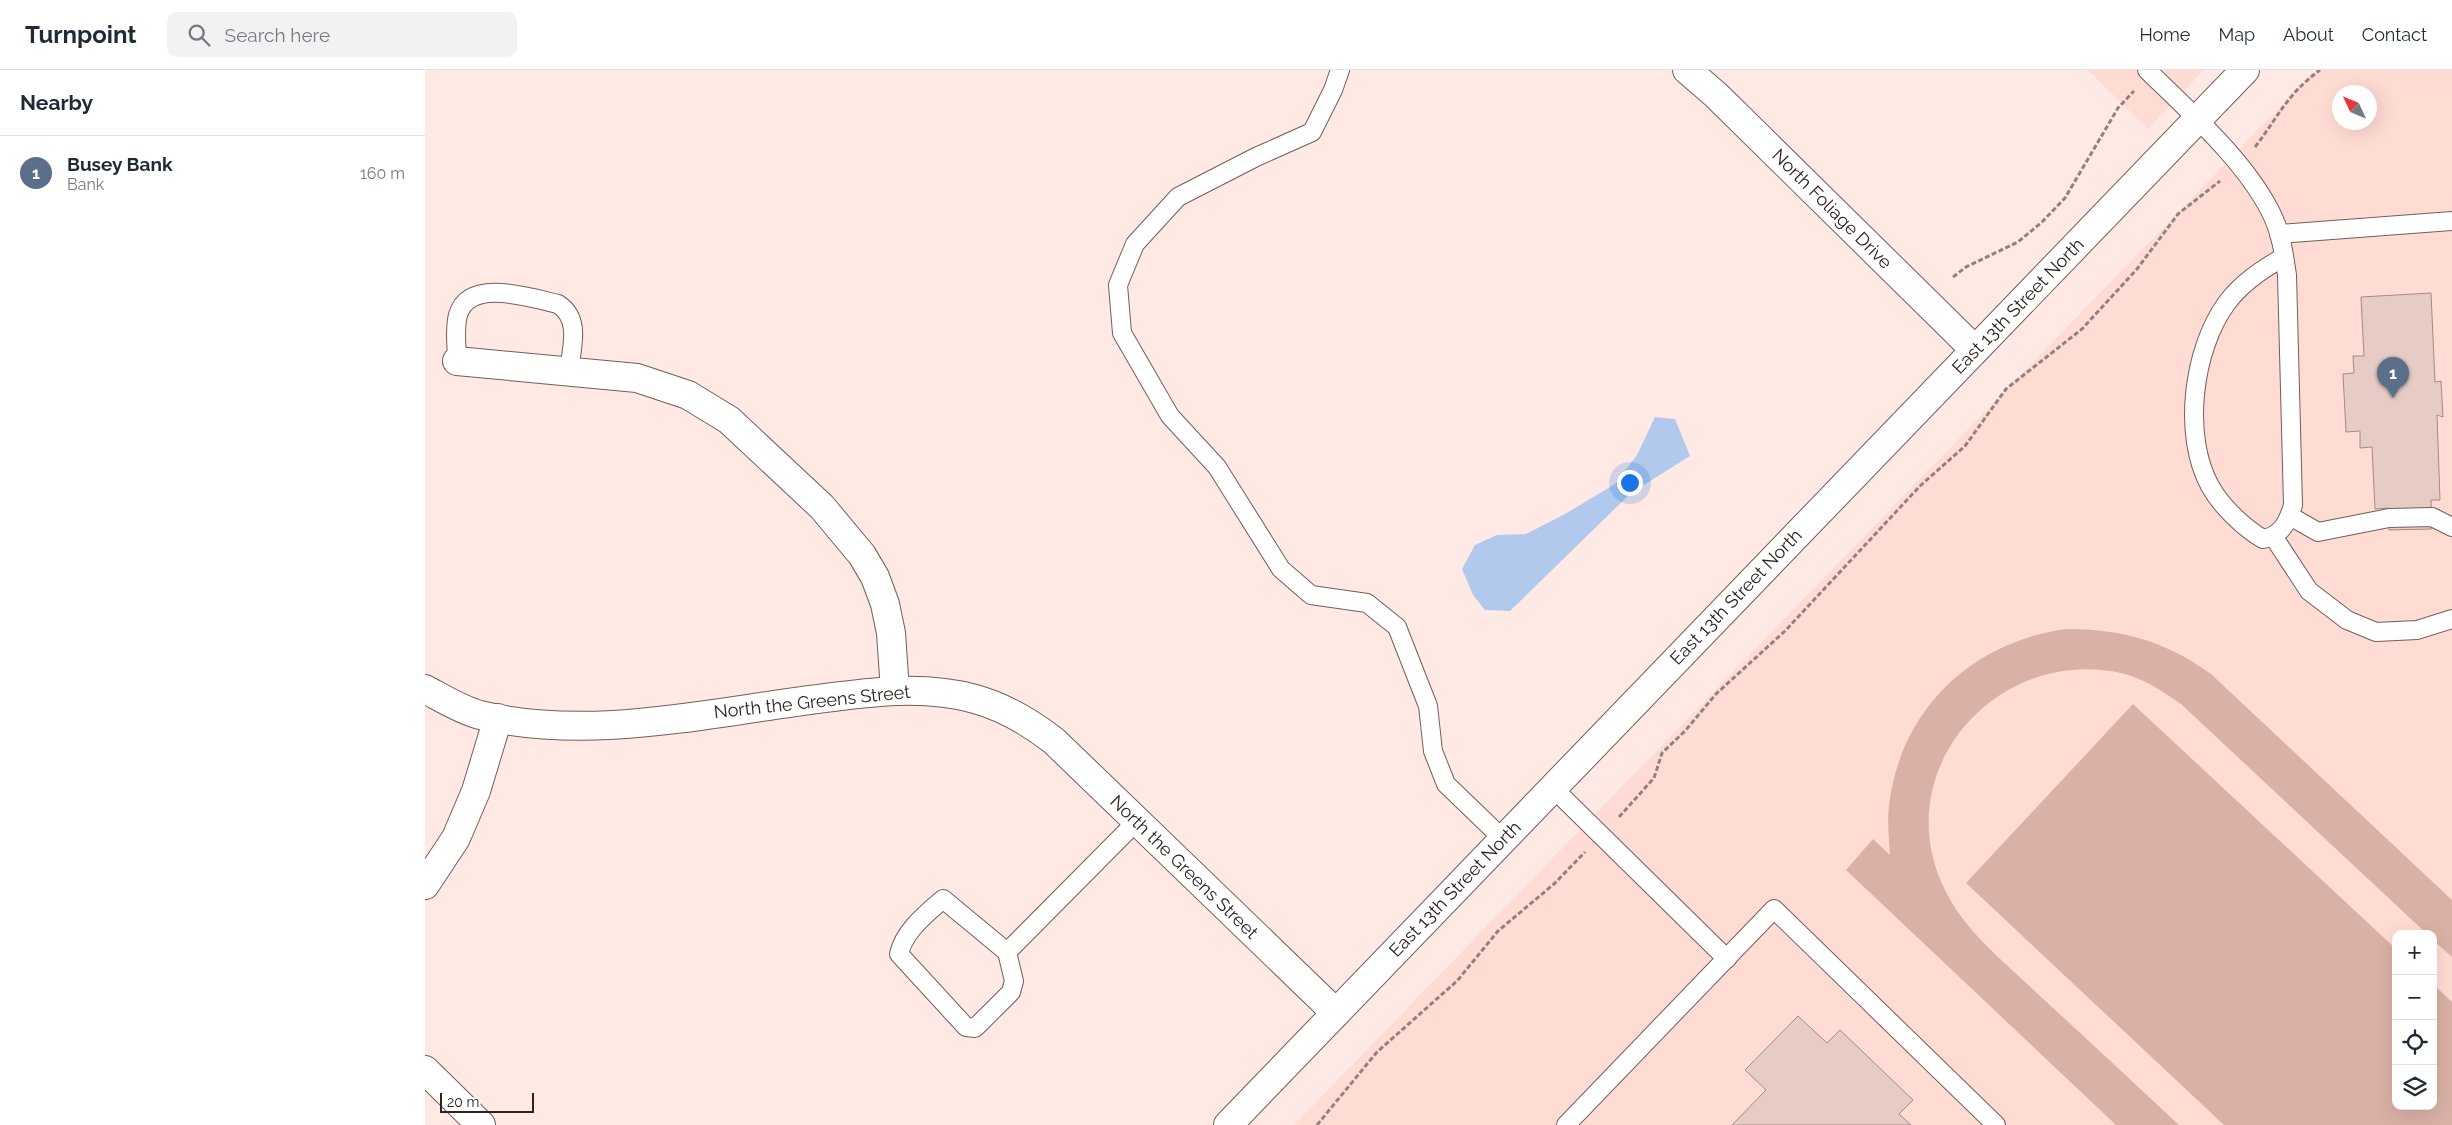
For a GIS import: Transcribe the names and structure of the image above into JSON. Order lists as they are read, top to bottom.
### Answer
{
  "streets": {
    "street": ["North Foliage Drive", "East 13th Street North", "North the Greens Street"]
  },
  "crossings": [
    ["North Foliage Drive", "East 13th Street North"],
    ["East 13th Street North", "North the Greens Street"]
  ],
  "scale_bar": "20 m",
  "north": "top left",
  "page": {
    "header": "Turnpoint",
    "search": "Search here",
    "nav": [
      "Home",
      "Map",
      "About",
      "Contact"
    ],
    "heading": "Nearby",
    "list": [
      {
        "mark": "1",
        "name": "Busey Bank",
        "note": "Bank",
        "value": "160 m"
      }
    ],
    "pins": "1",
    "map_buttons": ["+", "−"],
    "scale": "20 m"
  }
}
